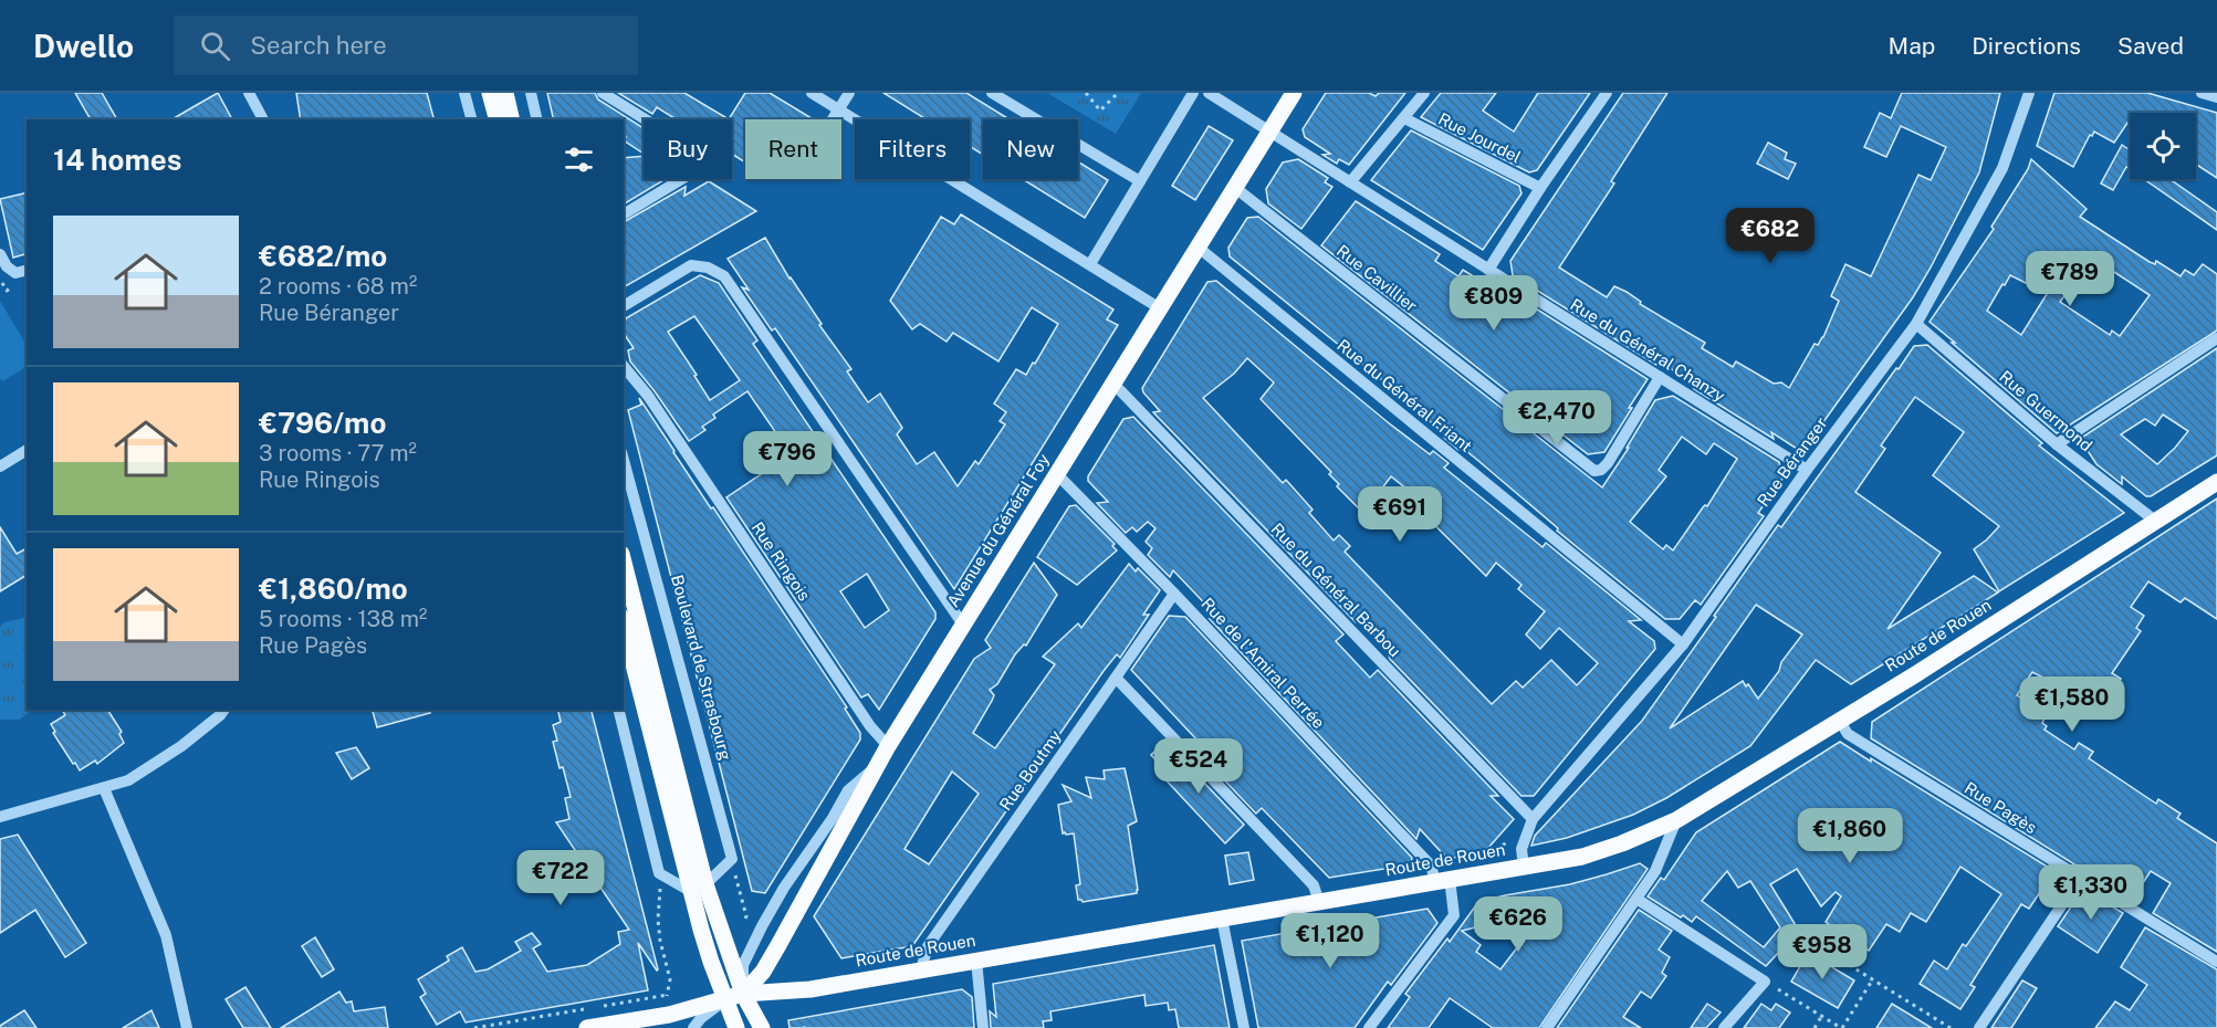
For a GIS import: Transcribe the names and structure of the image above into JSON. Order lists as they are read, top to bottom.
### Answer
{
  "streets": {
    "main road": ["Avenue du Général Foy", "Route de Rouen"],
    "street": [
      "Rue Jourdel",
      "Rue Cavillier",
      "Rue du Général Chanzy",
      "Rue du Général Friant",
      "Rue Guermond",
      "Rue Béranger",
      "Rue Ringois",
      "Rue du Général Barbou",
      "Rue de l'Amiral Perrée",
      "Boulevard de Strasbourg",
      "Rue Boutmy",
      "Rue Pagès"
    ]
  },
  "crossings": [
    ["Rue Cavillier", "Rue du Général Chanzy"],
    ["Rue Cavillier", "Avenue du Général Foy"],
    ["Rue du Général Chanzy", "Rue Béranger"],
    ["Rue du Général Chanzy", "Avenue du Général Foy"],
    ["Rue du Général Friant", "Rue Béranger"],
    ["Rue du Général Friant", "Avenue du Général Foy"],
    ["Rue Guermond", "Rue Béranger"],
    ["Rue Guermond", "Route de Rouen"],
    ["Rue Béranger", "Rue du Général Barbou"],
    ["Avenue du Général Foy", "Rue Ringois"],
    ["Avenue du Général Foy", "Rue du Général Barbou"],
    ["Avenue du Général Foy", "Route de Rouen"],
    ["Avenue du Général Foy", "Rue de l'Amiral Perrée"],
    ["Route de Rouen", "Rue de l'Amiral Perrée"],
    ["Route de Rouen", "Rue Boutmy"],
    ["Route de Rouen", "Rue Pagès"],
    ["Rue de l'Amiral Perrée", "Rue Boutmy"]
  ],
  "page": {
    "header": "Dwello",
    "search": "Search here",
    "nav": ["Map", "Directions", "Saved"],
    "chip": [
      "Buy",
      "Rent",
      "Filters",
      "New"
    ],
    "heading": "14 homes",
    "list": [
      {
        "name": "€682/mo",
        "note": "2 rooms · 68 m² · Rue Béranger"
      },
      {
        "name": "€796/mo",
        "note": "3 rooms · 77 m² · Rue Ringois"
      },
      {
        "name": "€1,860/mo",
        "note": "5 rooms · 138 m² · Rue Pagès"
      }
    ],
    "price": [
      "€682",
      "€789",
      "€809",
      "€2,470",
      "€796",
      "€691",
      "€1,580",
      "€524",
      "€1,860",
      "€722",
      "€1,330",
      "€626",
      "€1,120",
      "€958"
    ]
  }
}
